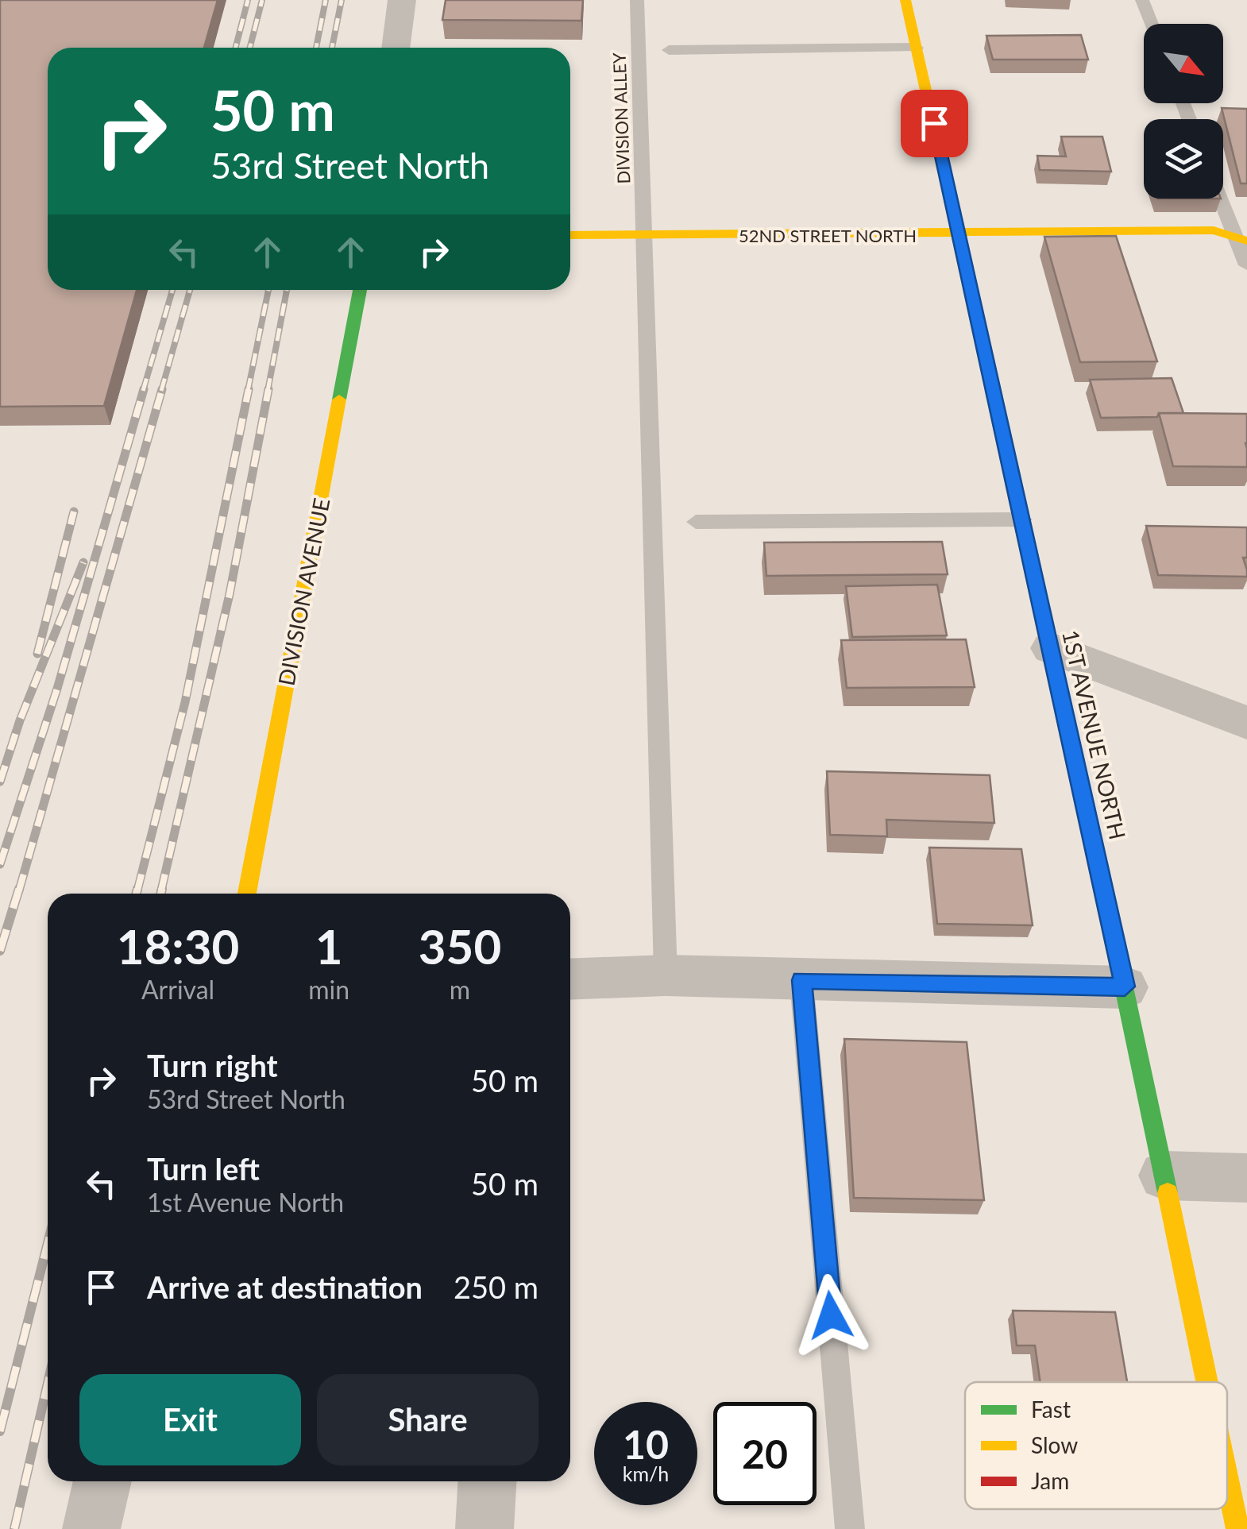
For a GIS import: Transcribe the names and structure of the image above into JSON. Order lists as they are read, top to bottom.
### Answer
{
  "streets": {
    "main road": ["52ND STREET NORTH", "DIVISION AVENUE", "1ST AVENUE NORTH"],
    "lane": ["DIVISION ALLEY"]
  },
  "crossings": [
    ["DIVISION ALLEY", "52ND STREET NORTH"],
    ["52ND STREET NORTH", "1ST AVENUE NORTH"]
  ],
  "legend": ["Fast", "Slow", "Jam"],
  "north": "bottom right",
  "page": {
    "turn": ["50 m", "53rd Street North"],
    "eta": [
      "18:30",
      "Arrival",
      "1",
      "min",
      "350",
      "m"
    ],
    "list": [
      {
        "name": "Turn right",
        "note": "53rd Street North",
        "value": "50 m"
      },
      {
        "name": "Turn left",
        "note": "1st Avenue North",
        "value": "50 m"
      },
      {
        "name": "Arrive at destination",
        "value": "250 m"
      }
    ],
    "buttons": ["Exit", "Share"],
    "speed": "10 km/h",
    "limit": "20"
  }
}
